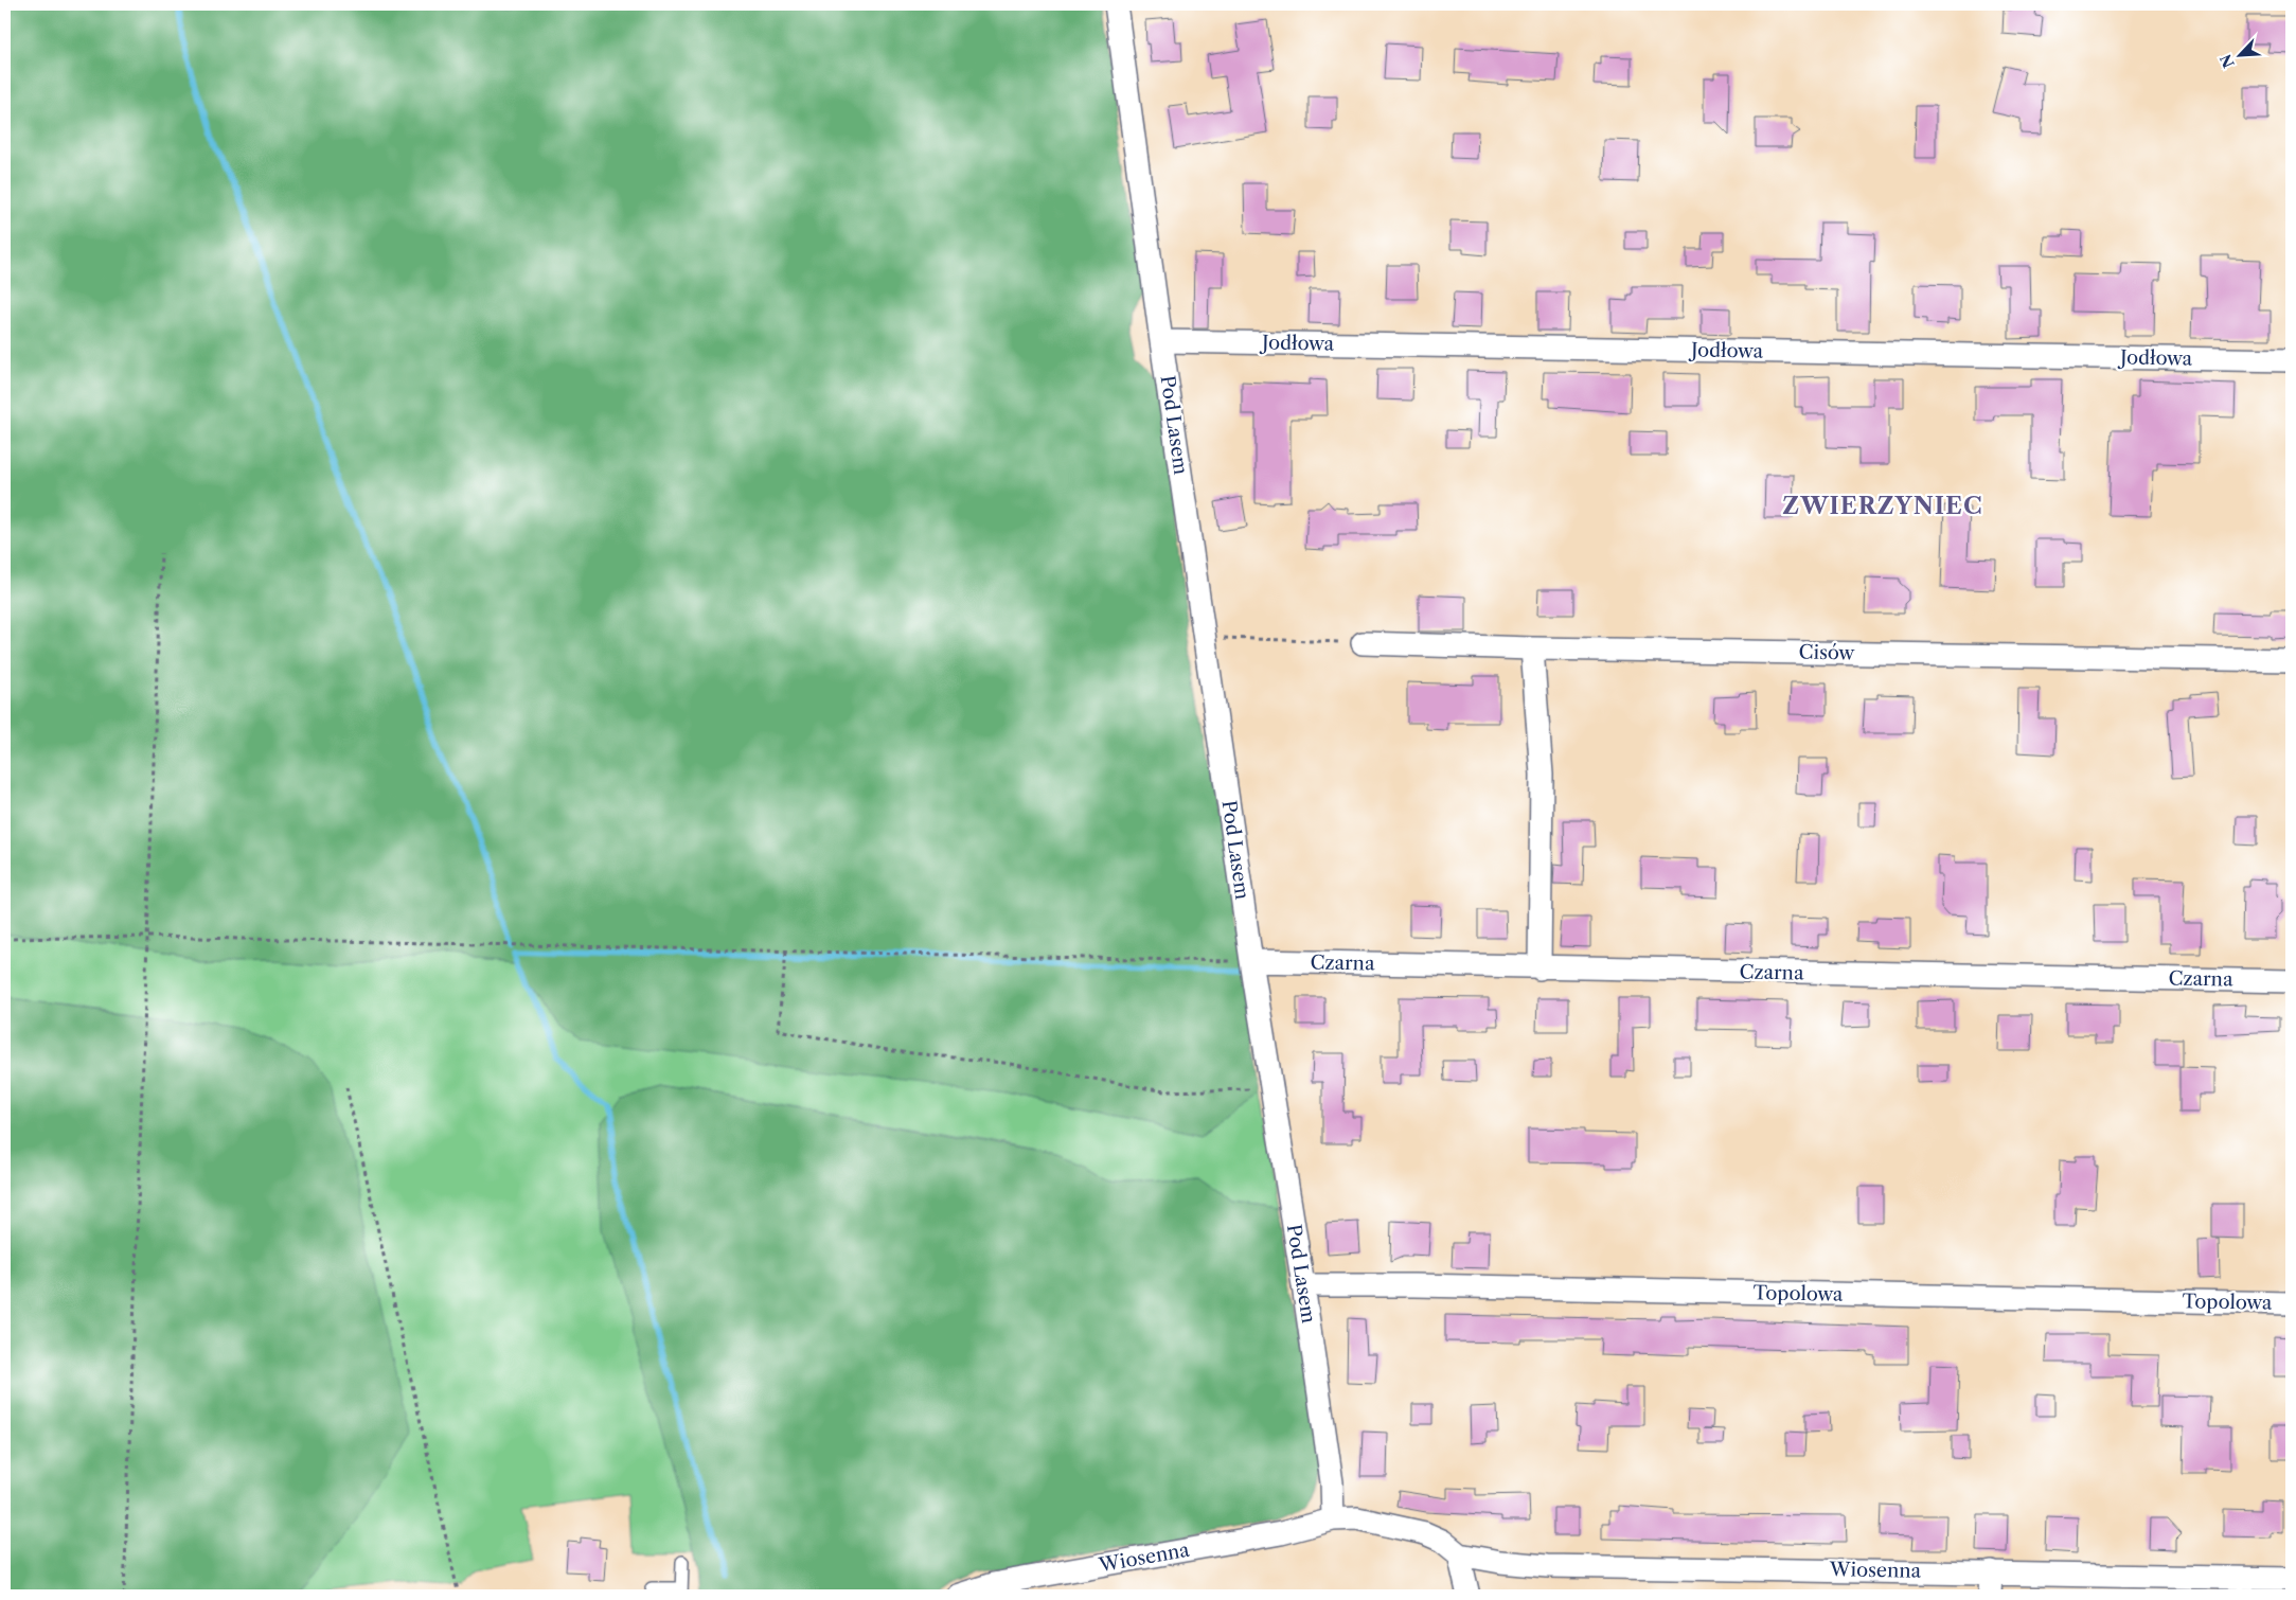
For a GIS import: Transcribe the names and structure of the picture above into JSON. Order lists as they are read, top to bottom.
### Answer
{
  "streets": {
    "street": [
      "Jodłowa",
      "Pod Lasem",
      "Cisów",
      "Czarna",
      "Topolowa",
      "Wiosenna"
    ]
  },
  "crossings": [
    ["Jodłowa", "Pod Lasem"],
    ["Pod Lasem", "Czarna"],
    ["Pod Lasem", "Topolowa"],
    ["Pod Lasem", "Wiosenna"]
  ],
  "districts": ["ZWIERZYNIEC"],
  "north": "bottom left"
}
